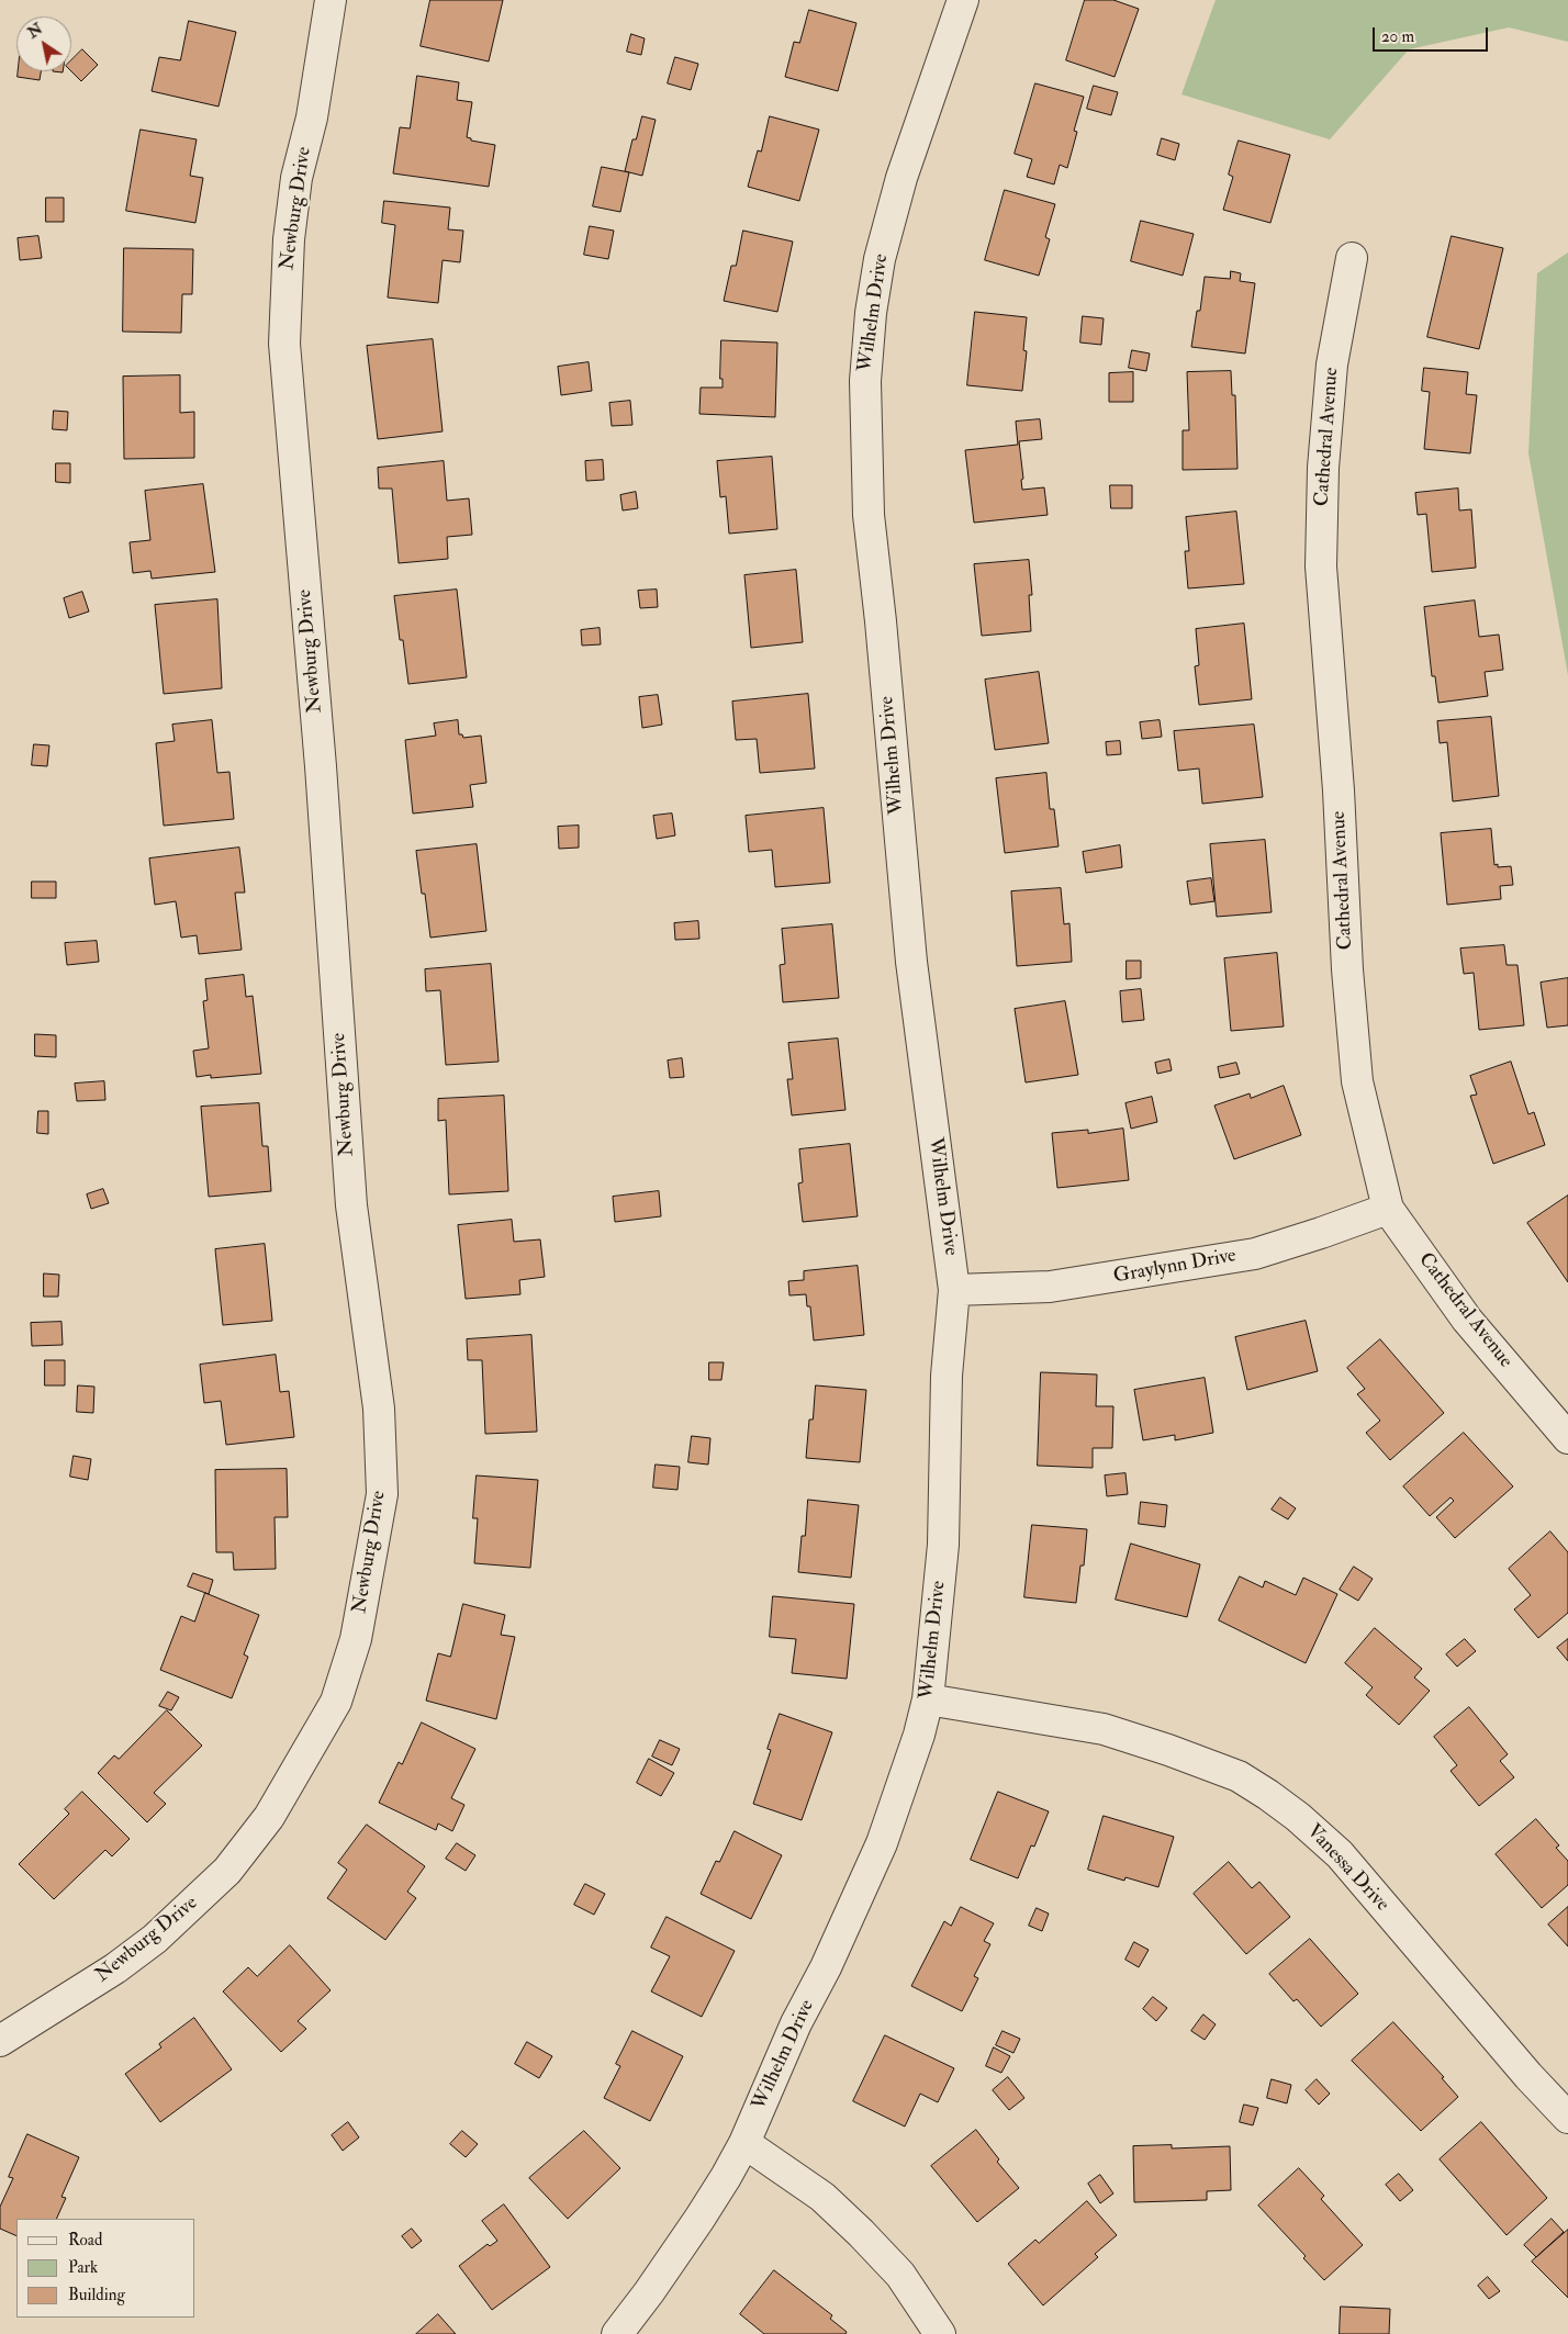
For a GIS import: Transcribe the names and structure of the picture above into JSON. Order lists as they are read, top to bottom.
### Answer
{
  "streets": {
    "street": [
      "Newburg Drive",
      "Wilhelm Drive",
      "Cathedral Avenue",
      "Graylynn Drive",
      "Vanessa Drive"
    ]
  },
  "crossings": [
    ["Wilhelm Drive", "Graylynn Drive"],
    ["Wilhelm Drive", "Vanessa Drive"],
    ["Cathedral Avenue", "Graylynn Drive"]
  ],
  "legend": ["Road", "Park", "Building"],
  "scale_bar": "20 m",
  "north": "top left"
}
